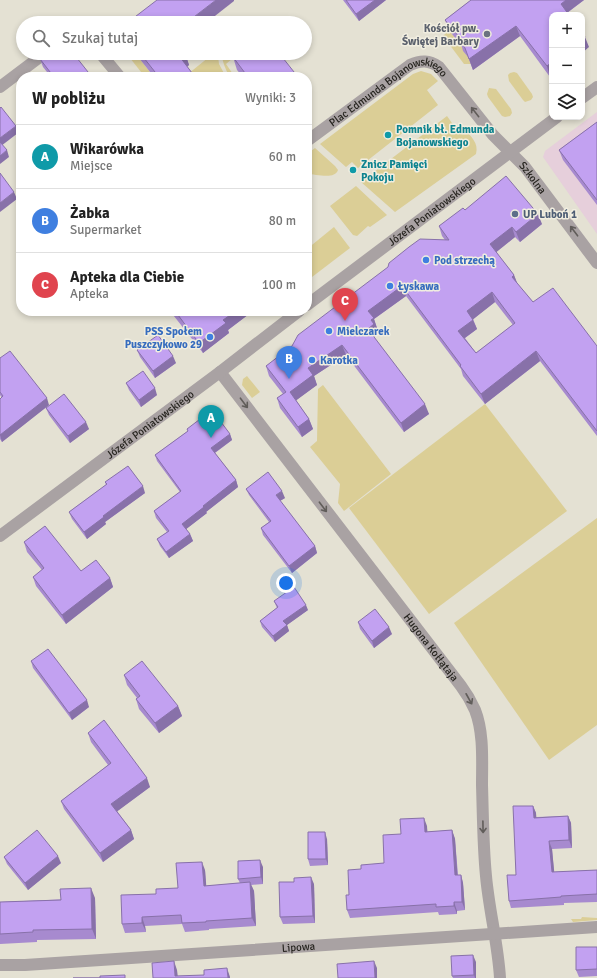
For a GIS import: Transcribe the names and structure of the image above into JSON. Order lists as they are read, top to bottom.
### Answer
{
  "streets": {
    "street": [
      "Plac Edmunda Bojanowskiego",
      "Szkolna",
      "Józefa Poniatowskiego",
      "Hugona Kołłątaja",
      "Lipowa"
    ]
  },
  "crossings": [
    ["Plac Edmunda Bojanowskiego", "Szkolna"],
    ["Plac Edmunda Bojanowskiego", "Józefa Poniatowskiego"],
    ["Szkolna", "Józefa Poniatowskiego"],
    ["Józefa Poniatowskiego", "Hugona Kołłątaja"],
    ["Hugona Kołłątaja", "Lipowa"]
  ],
  "one_way": ["Szkolna", "Hugona Kołłątaja"],
  "places": [
    "Kościół pw. Świętej Barbary",
    "Pomnik bł. Edmunda Bojanowskiego",
    "Znicz Pamięci Pokoju",
    "UP Luboń 1",
    "Pod strzechą",
    "Łyskawa",
    "Mielczarek",
    "PSS Społem Puszczykowo 29",
    "Karotka"
  ],
  "page": {
    "map_buttons": ["+", "−"],
    "search": "Szukaj tutaj",
    "heading": ["W pobliżu", "Wyniki: 3"],
    "list": [
      {
        "mark": "A",
        "name": "Wikarówka",
        "note": "Miejsce",
        "value": "60 m"
      },
      {
        "mark": "B",
        "name": "Żabka",
        "note": "Supermarket",
        "value": "80 m"
      },
      {
        "mark": "C",
        "name": "Apteka dla Ciebie",
        "note": "Apteka",
        "value": "100 m"
      }
    ],
    "pins": ["C", "B", "A"]
  }
}
